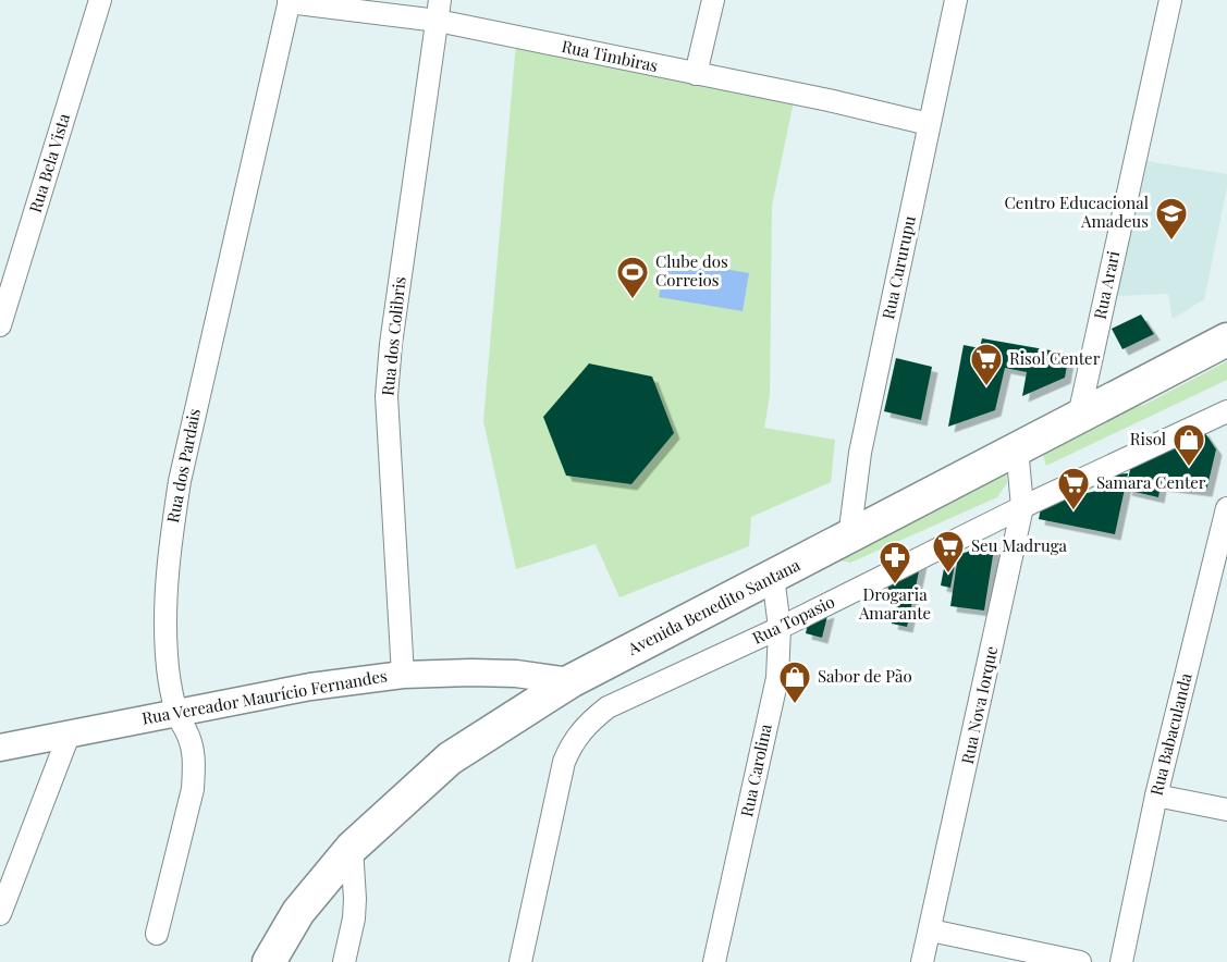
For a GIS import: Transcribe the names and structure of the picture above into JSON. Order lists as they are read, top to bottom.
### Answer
{
  "streets": {
    "main road": ["Avenida Benedito Santana"],
    "street": [
      "Rua Timbiras",
      "Rua Bela Vista",
      "Rua Cururupu",
      "Rua Arari",
      "Rua dos Colibris",
      "Rua dos Pardais",
      "Rua Topasio",
      "Rua Vereador Maurício Fernandes",
      "Rua Nova Iorque",
      "Rua Babaculanda",
      "Rua Carolina"
    ]
  },
  "crossings": [
    ["Rua Timbiras", "Rua Cururupu"],
    ["Rua Timbiras", "Rua dos Colibris"],
    ["Rua Timbiras", "Rua dos Pardais"],
    ["Rua Cururupu", "Avenida Benedito Santana"],
    ["Rua Arari", "Avenida Benedito Santana"],
    ["Rua dos Colibris", "Rua Vereador Maurício Fernandes"],
    ["Rua dos Pardais", "Rua Vereador Maurício Fernandes"],
    ["Avenida Benedito Santana", "Rua Vereador Maurício Fernandes"],
    ["Avenida Benedito Santana", "Rua Nova Iorque"],
    ["Avenida Benedito Santana", "Rua Carolina"],
    ["Rua Topasio", "Rua Nova Iorque"],
    ["Rua Topasio", "Rua Carolina"]
  ],
  "places": {
    "school or university": ["Centro Educacional Amadeus"],
    "sports": ["Clube dos Correios"],
    "supermarket": ["Risol Center", "Samara Center", "Seu Madruga"],
    "shop": ["Risol", "Sabor de Pão"],
    "pharmacy": ["Drogaria Amarante"]
  }
}
